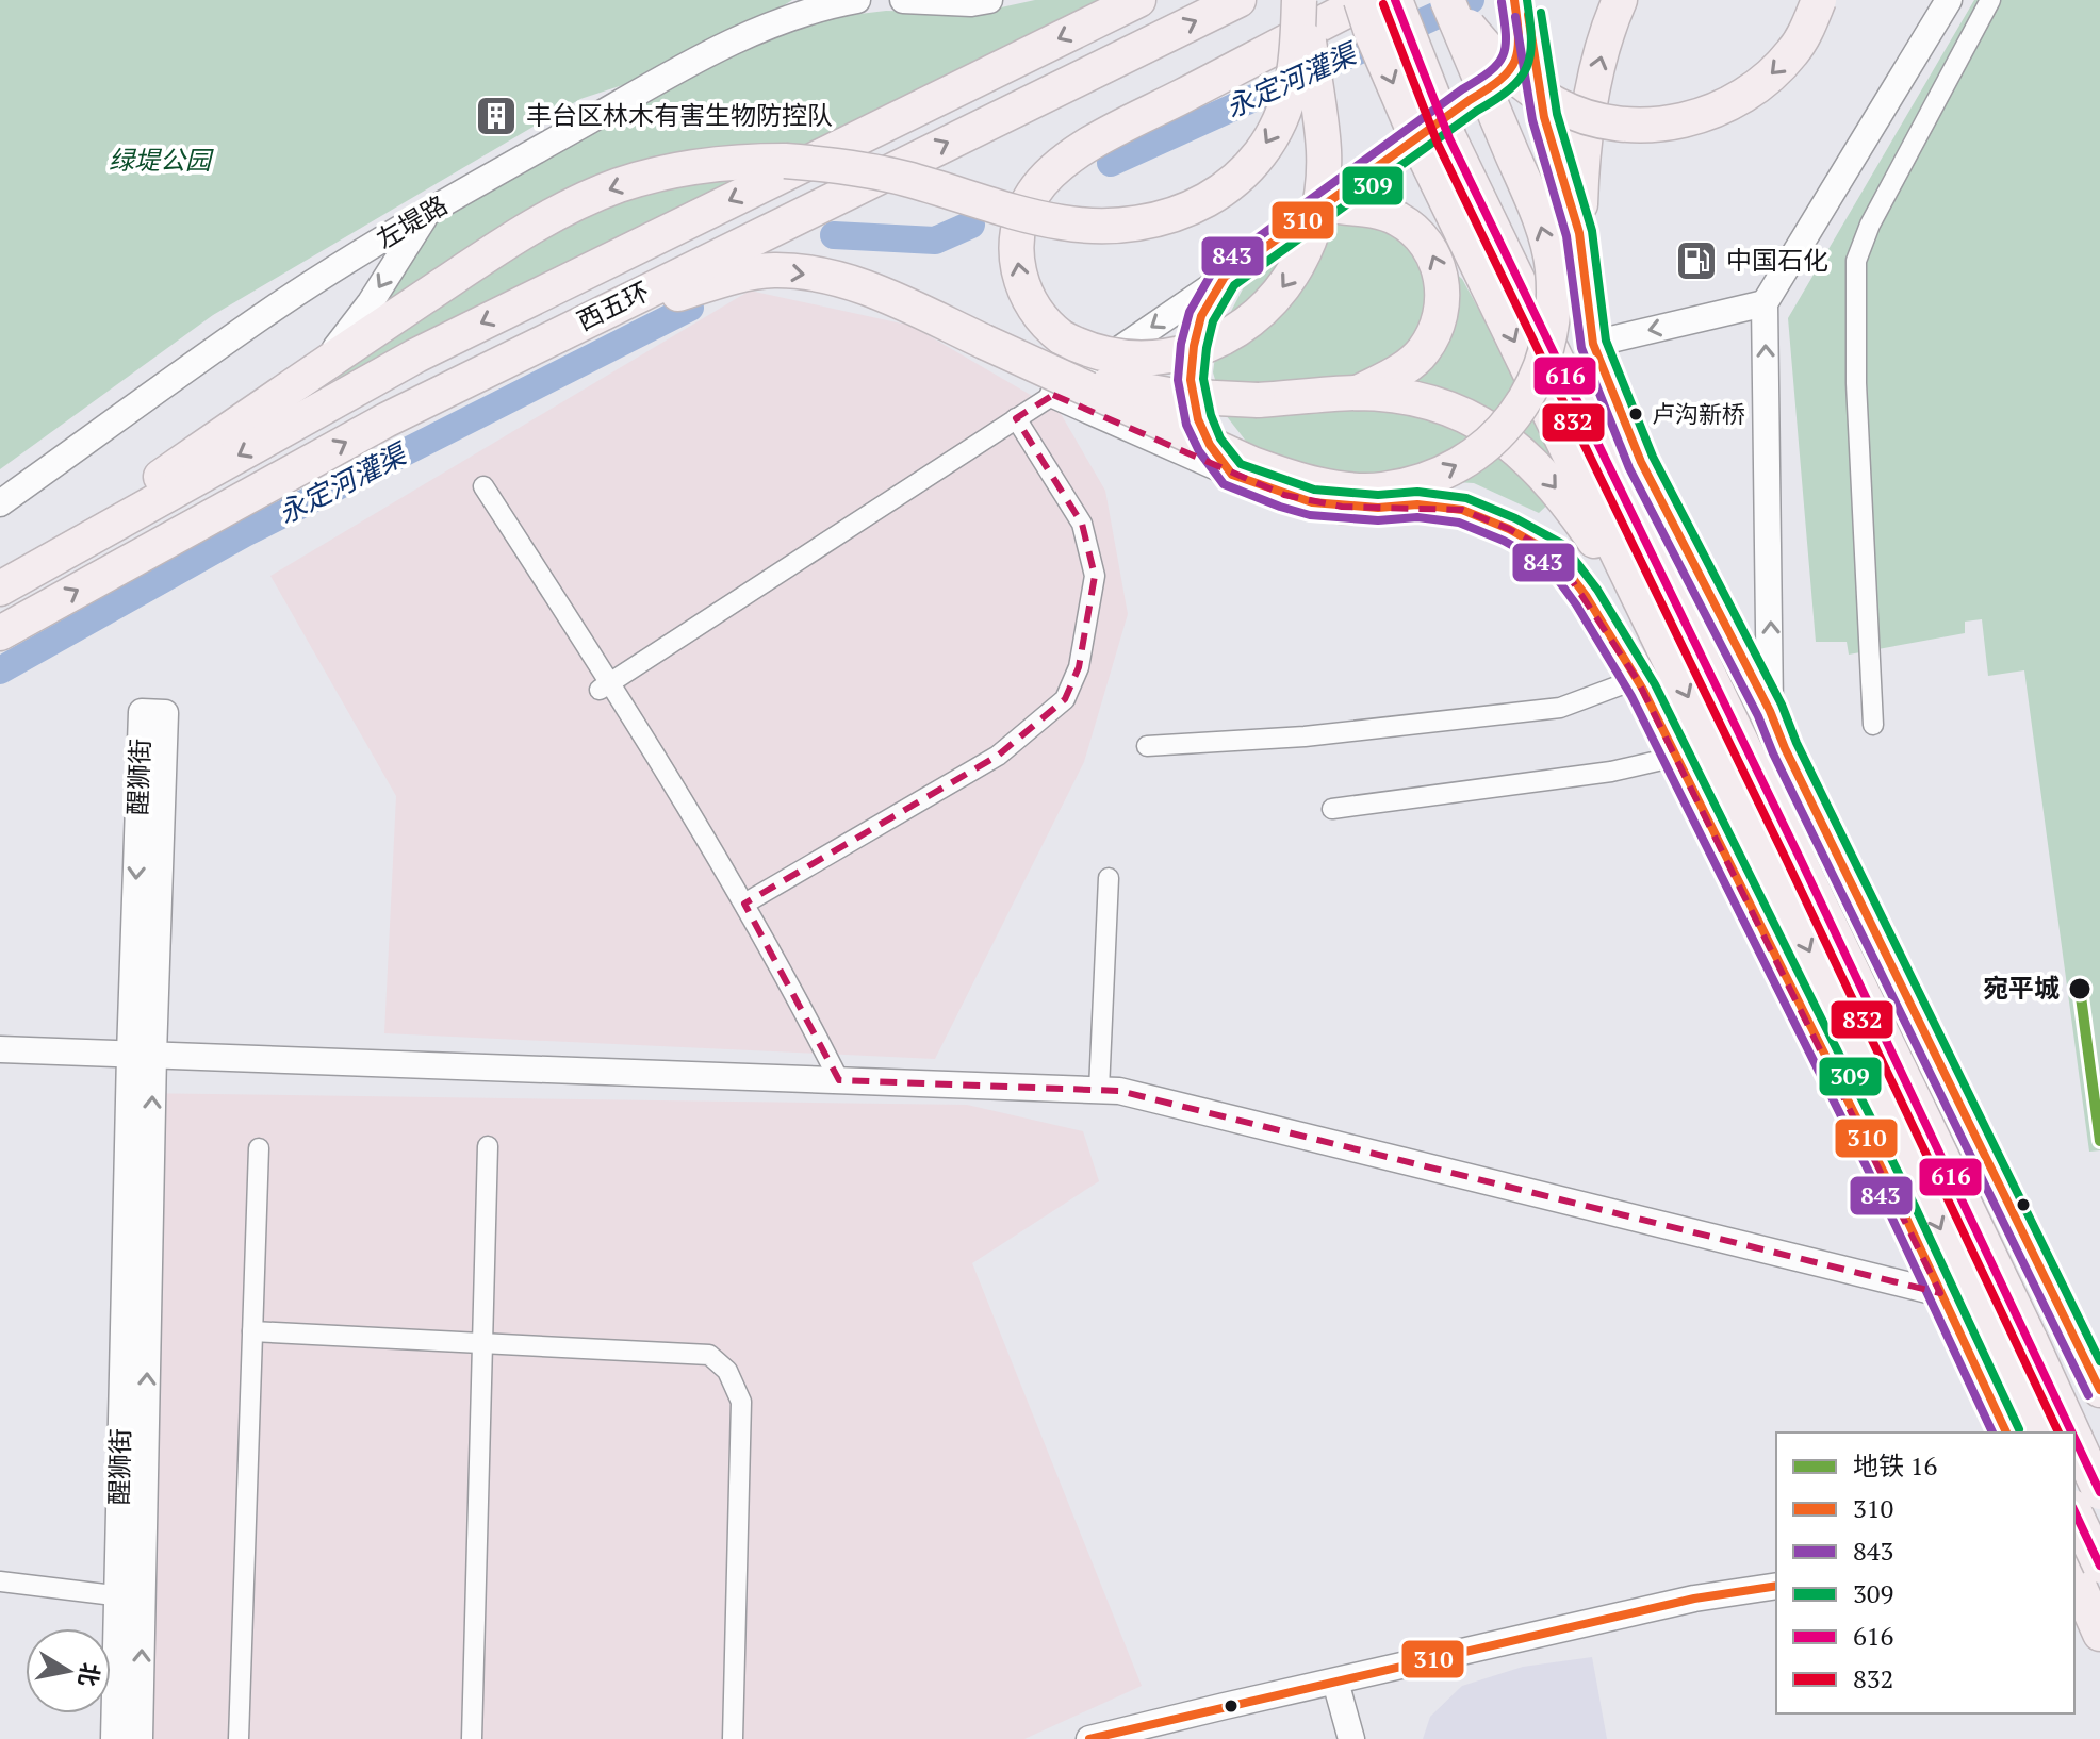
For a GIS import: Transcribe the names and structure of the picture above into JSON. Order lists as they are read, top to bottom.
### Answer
{
  "streets": {
    "highway": ["西五环"],
    "street": ["左堤路", "醒狮街"]
  },
  "water": ["永定河灌渠"],
  "parks": ["绿堤公园"],
  "places": {
    "building": ["丰台区林木有害生物防控队"],
    "fuel station": ["中国石化"],
    "other": ["卢沟新桥", "宛平城"]
  },
  "lines": [
    "transit line 310",
    "transit line 309",
    "transit line 616",
    "transit line 843",
    "transit line 832",
    "metro line 16"
  ],
  "legend": [
    "地铁 16",
    "310",
    "843",
    "309",
    "616",
    "832"
  ],
  "north": "right"
}
